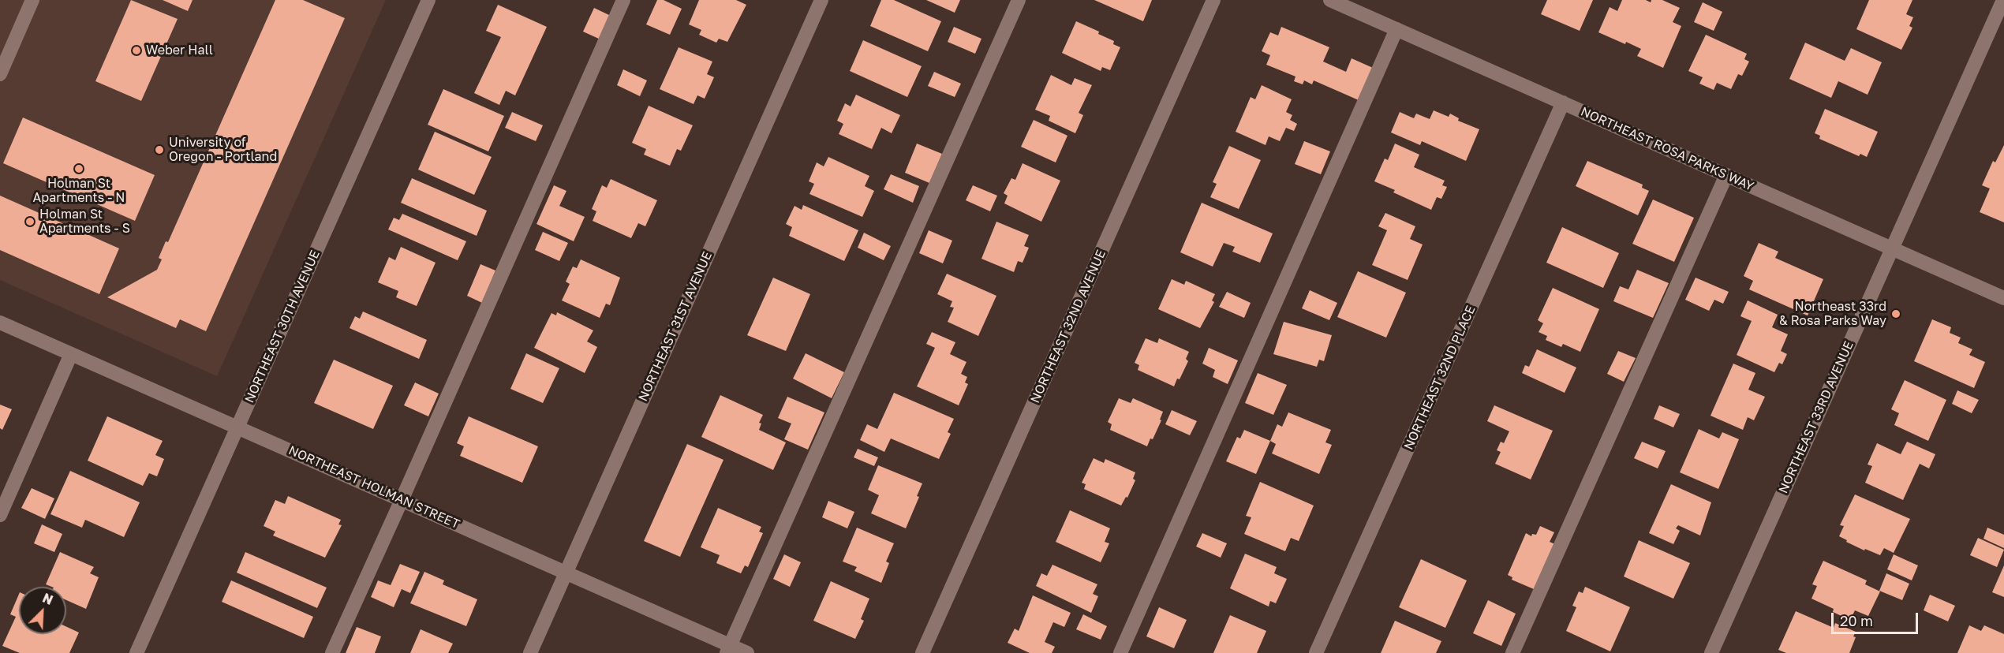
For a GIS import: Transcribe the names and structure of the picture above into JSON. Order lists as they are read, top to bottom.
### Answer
{
  "streets": {
    "street": [
      "NORTHEAST ROSA PARKS WAY",
      "NORTHEAST 30TH AVENUE",
      "NORTHEAST 31ST AVENUE",
      "NORTHEAST 32ND AVENUE",
      "NORTHEAST 32ND PLACE",
      "NORTHEAST 33RD AVENUE",
      "NORTHEAST HOLMAN STREET"
    ]
  },
  "crossings": [
    ["NORTHEAST ROSA PARKS WAY", "NORTHEAST 32ND PLACE"],
    ["NORTHEAST ROSA PARKS WAY", "NORTHEAST 33RD AVENUE"],
    ["NORTHEAST 30TH AVENUE", "NORTHEAST HOLMAN STREET"],
    ["NORTHEAST 31ST AVENUE", "NORTHEAST HOLMAN STREET"]
  ],
  "places": [
    "Weber Hall",
    "University of Oregon - Portland",
    "Holman St Apartments - N",
    "Holman St Apartments - S",
    "Northeast 33rd & Rosa Parks Way"
  ],
  "scale_bar": "20 m",
  "north": "top right"
}
